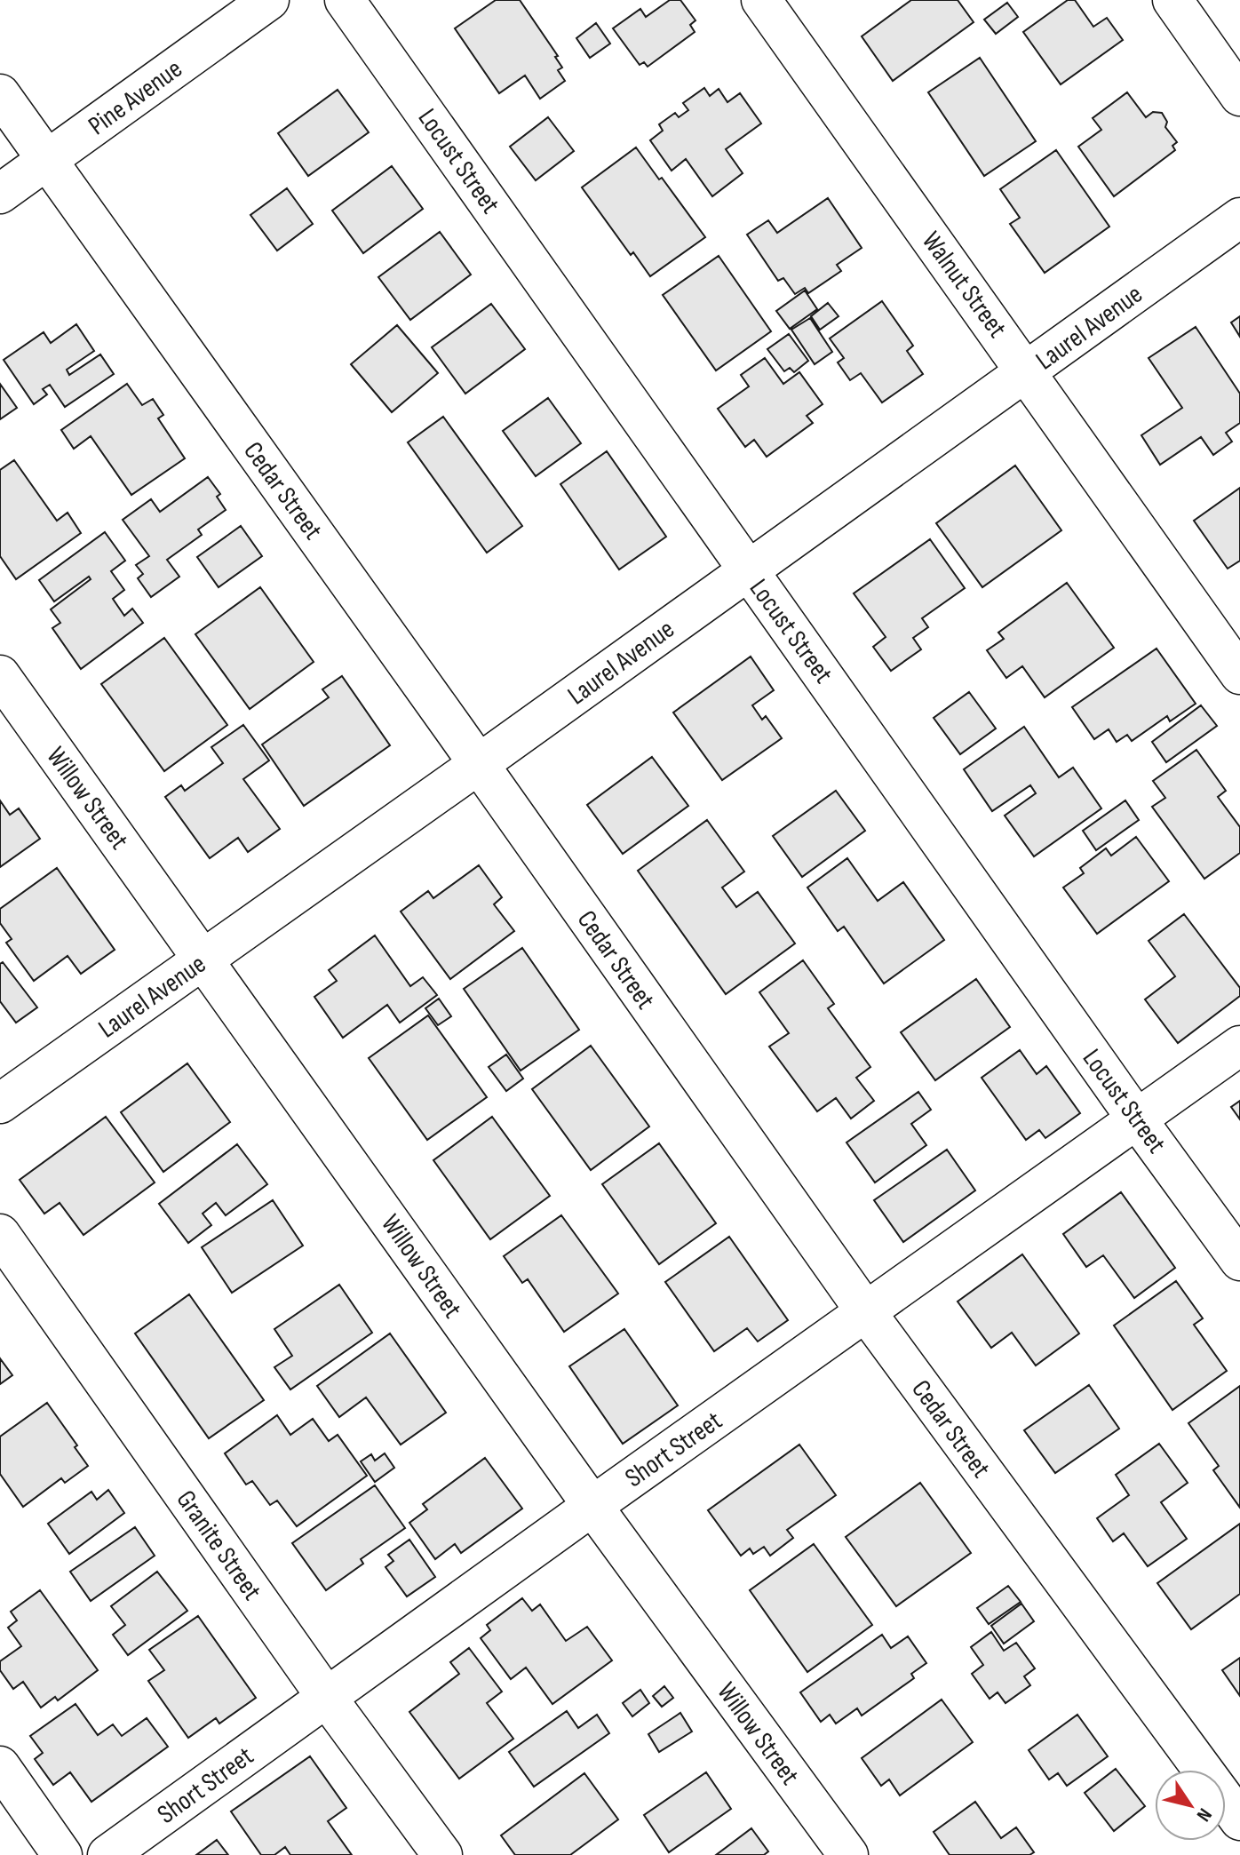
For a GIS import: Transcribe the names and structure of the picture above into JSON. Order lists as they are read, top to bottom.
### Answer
{
  "streets": {
    "street": [
      "Pine Avenue",
      "Locust Street",
      "Walnut Street",
      "Laurel Avenue",
      "Cedar Street",
      "Willow Street",
      "Short Street",
      "Granite Street"
    ]
  },
  "crossings": [
    ["Pine Avenue", "Cedar Street"],
    ["Locust Street", "Laurel Avenue"],
    ["Locust Street", "Short Street"],
    ["Walnut Street", "Laurel Avenue"],
    ["Laurel Avenue", "Cedar Street"],
    ["Laurel Avenue", "Willow Street"],
    ["Cedar Street", "Short Street"],
    ["Willow Street", "Short Street"],
    ["Short Street", "Granite Street"]
  ],
  "north": "bottom right"
}
